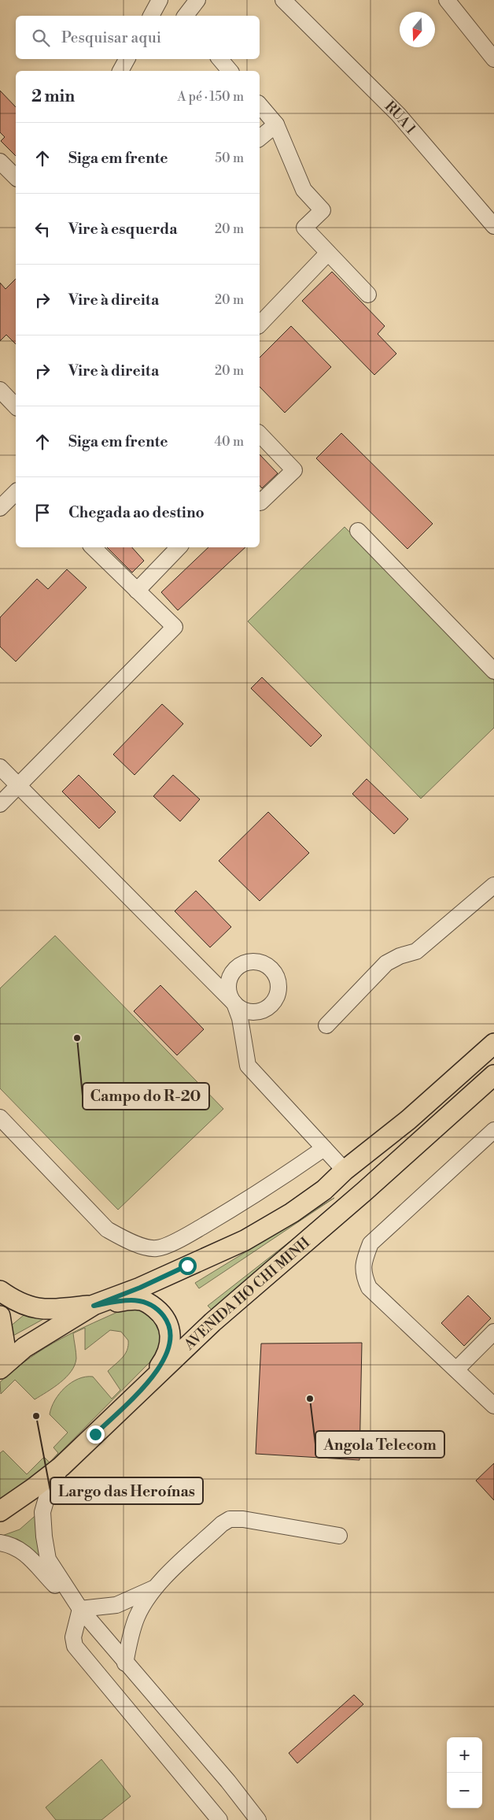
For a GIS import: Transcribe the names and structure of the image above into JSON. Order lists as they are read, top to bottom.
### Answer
{
  "streets": {
    "main road": ["AVENIDA HO CHI MINH"],
    "street": ["RUA 1"]
  },
  "places": ["Campo do R-20", "Angola Telecom", "Largo das Heroínas"],
  "north": "bottom",
  "page": {
    "search": "Pesquisar aqui",
    "heading": ["2 min", "A pé · 150 m"],
    "list": [
      ["Siga em frente", "50 m"],
      ["Vire à esquerda", "20 m"],
      ["Vire à direita", "20 m"],
      ["Vire à direita", "20 m"],
      ["Siga em frente", "40 m"],
      "Chegada ao destino"
    ],
    "map_buttons": ["+", "−"]
  }
}
